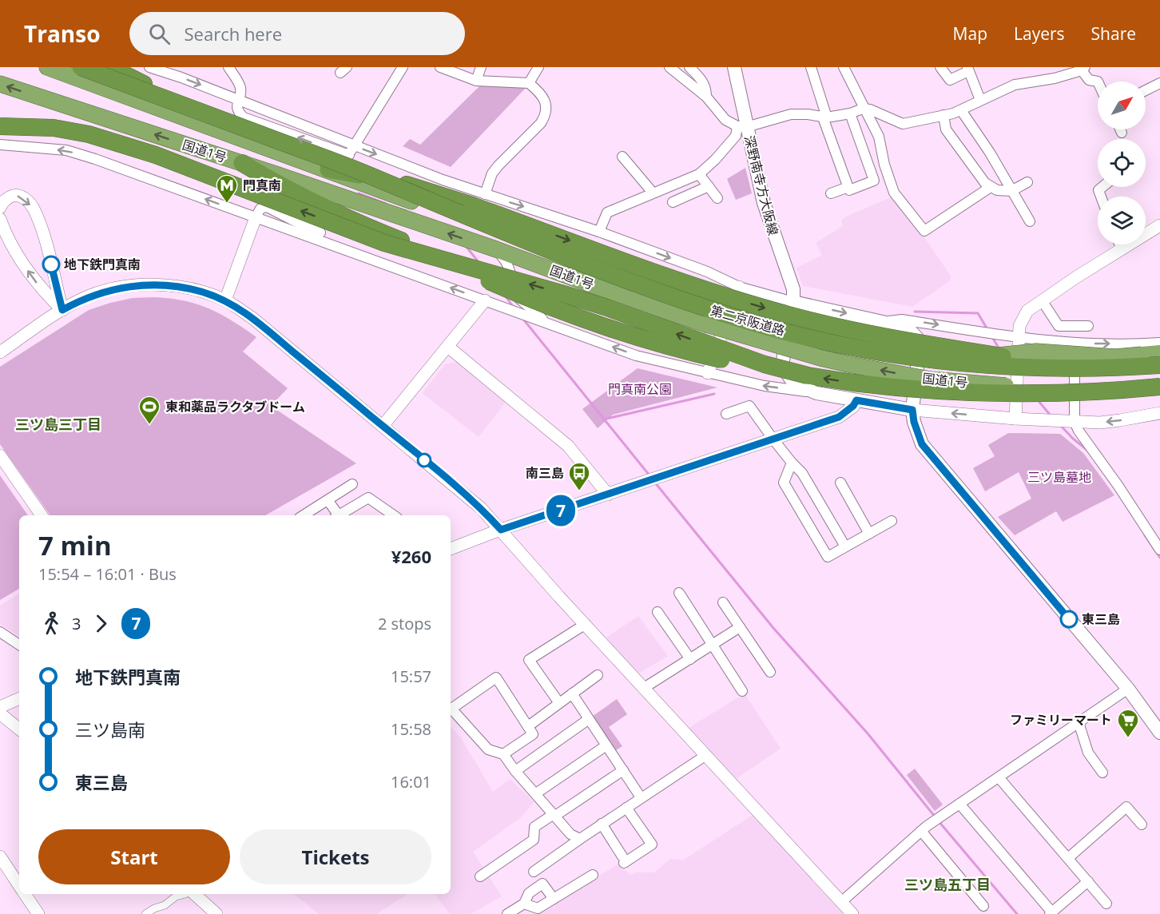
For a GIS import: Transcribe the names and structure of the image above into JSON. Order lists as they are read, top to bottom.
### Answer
{
  "streets": {
    "highway": ["国道1号", "第二京阪道路"],
    "main road": ["深野南寺方大阪線"]
  },
  "districts": ["三ツ島三丁目", "三ツ島五丁目"],
  "parks": ["門真南公園", "三ツ島墓地"],
  "places": {
    "metro station": ["門真南"],
    "other": ["地下鉄門真南", "東三島"],
    "sports": ["東和薬品ラクタブドーム"],
    "bus stop": ["南三島"],
    "supermarket": ["ファミリーマート"]
  },
  "lines": ["bus line 7"],
  "north": "top right",
  "page": {
    "header": "Transo",
    "search": "Search here",
    "nav": ["Map", "Layers", "Share"],
    "on_map": "7",
    "heading": ["7 min", "15:54 – 16:01 · Bus", "¥260"],
    "legs": ["3", "7", "2 stops"],
    "list": [
      {
        "name": "地下鉄門真南",
        "value": "15:57"
      },
      {
        "name": "三ツ島南",
        "value": "15:58"
      },
      {
        "name": "東三島",
        "value": "16:01"
      }
    ],
    "buttons": ["Start", "Tickets"]
  }
}
